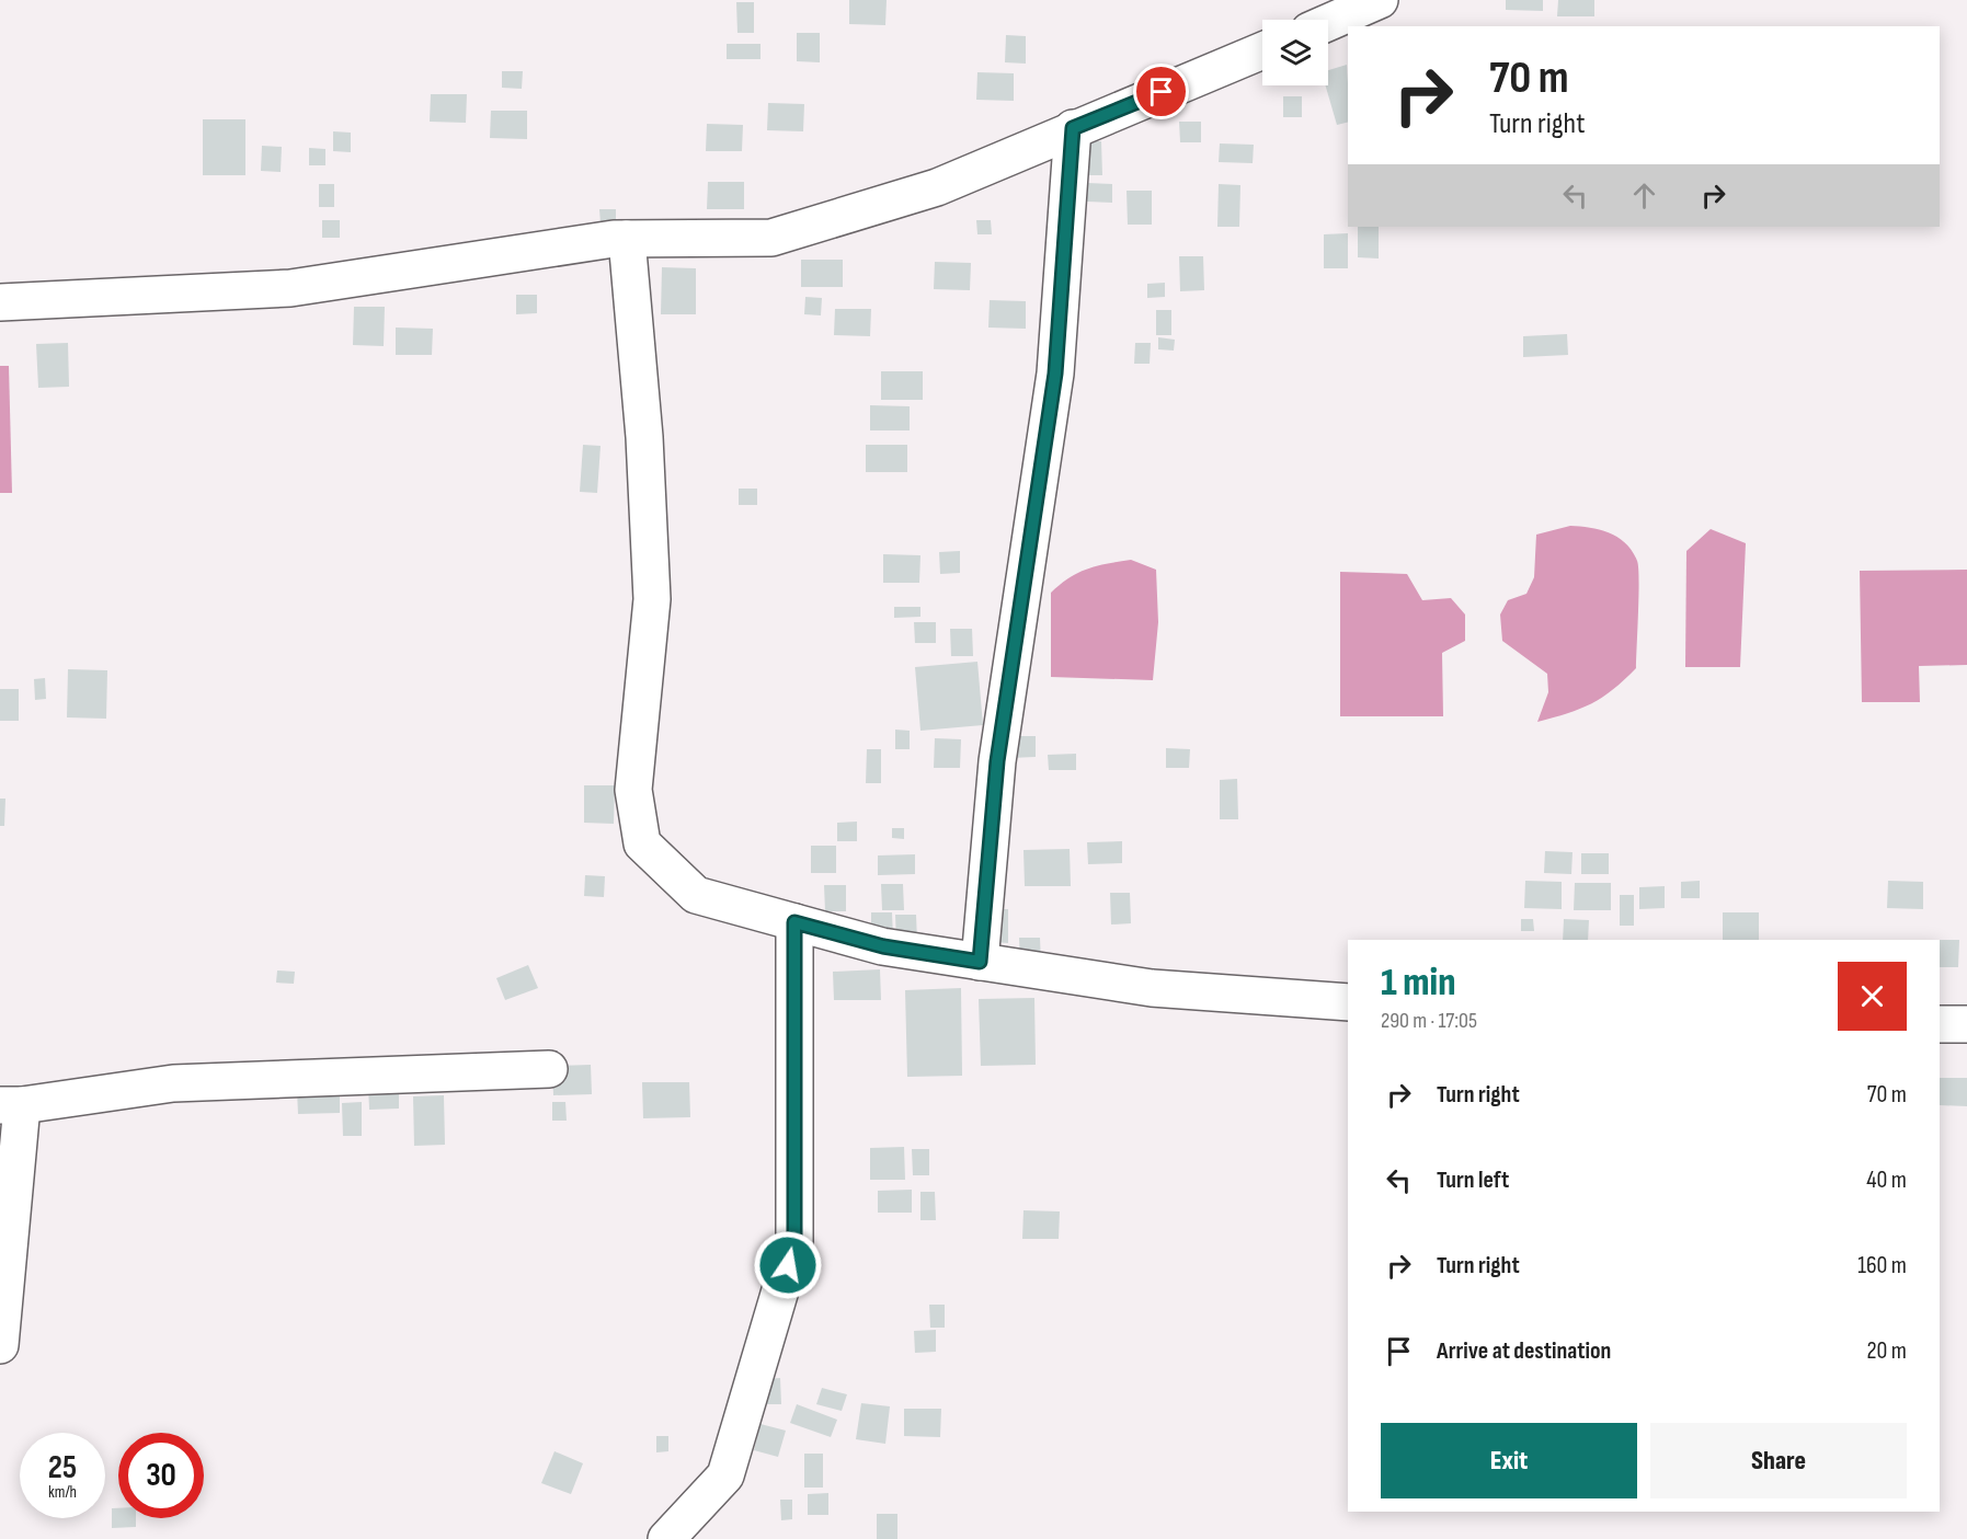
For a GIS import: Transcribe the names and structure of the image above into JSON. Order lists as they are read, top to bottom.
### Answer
{
  "page": {
    "turn": ["70 m", "Turn right"],
    "heading": ["1 min", "290 m · 17:05"],
    "list": [
      {
        "name": "Turn right",
        "value": "70 m"
      },
      {
        "name": "Turn left",
        "value": "40 m"
      },
      {
        "name": "Turn right",
        "value": "160 m"
      },
      {
        "name": "Arrive at destination",
        "value": "20 m"
      }
    ],
    "buttons": ["Exit", "Share"],
    "speed": "25 km/h",
    "limit": "30"
  }
}
